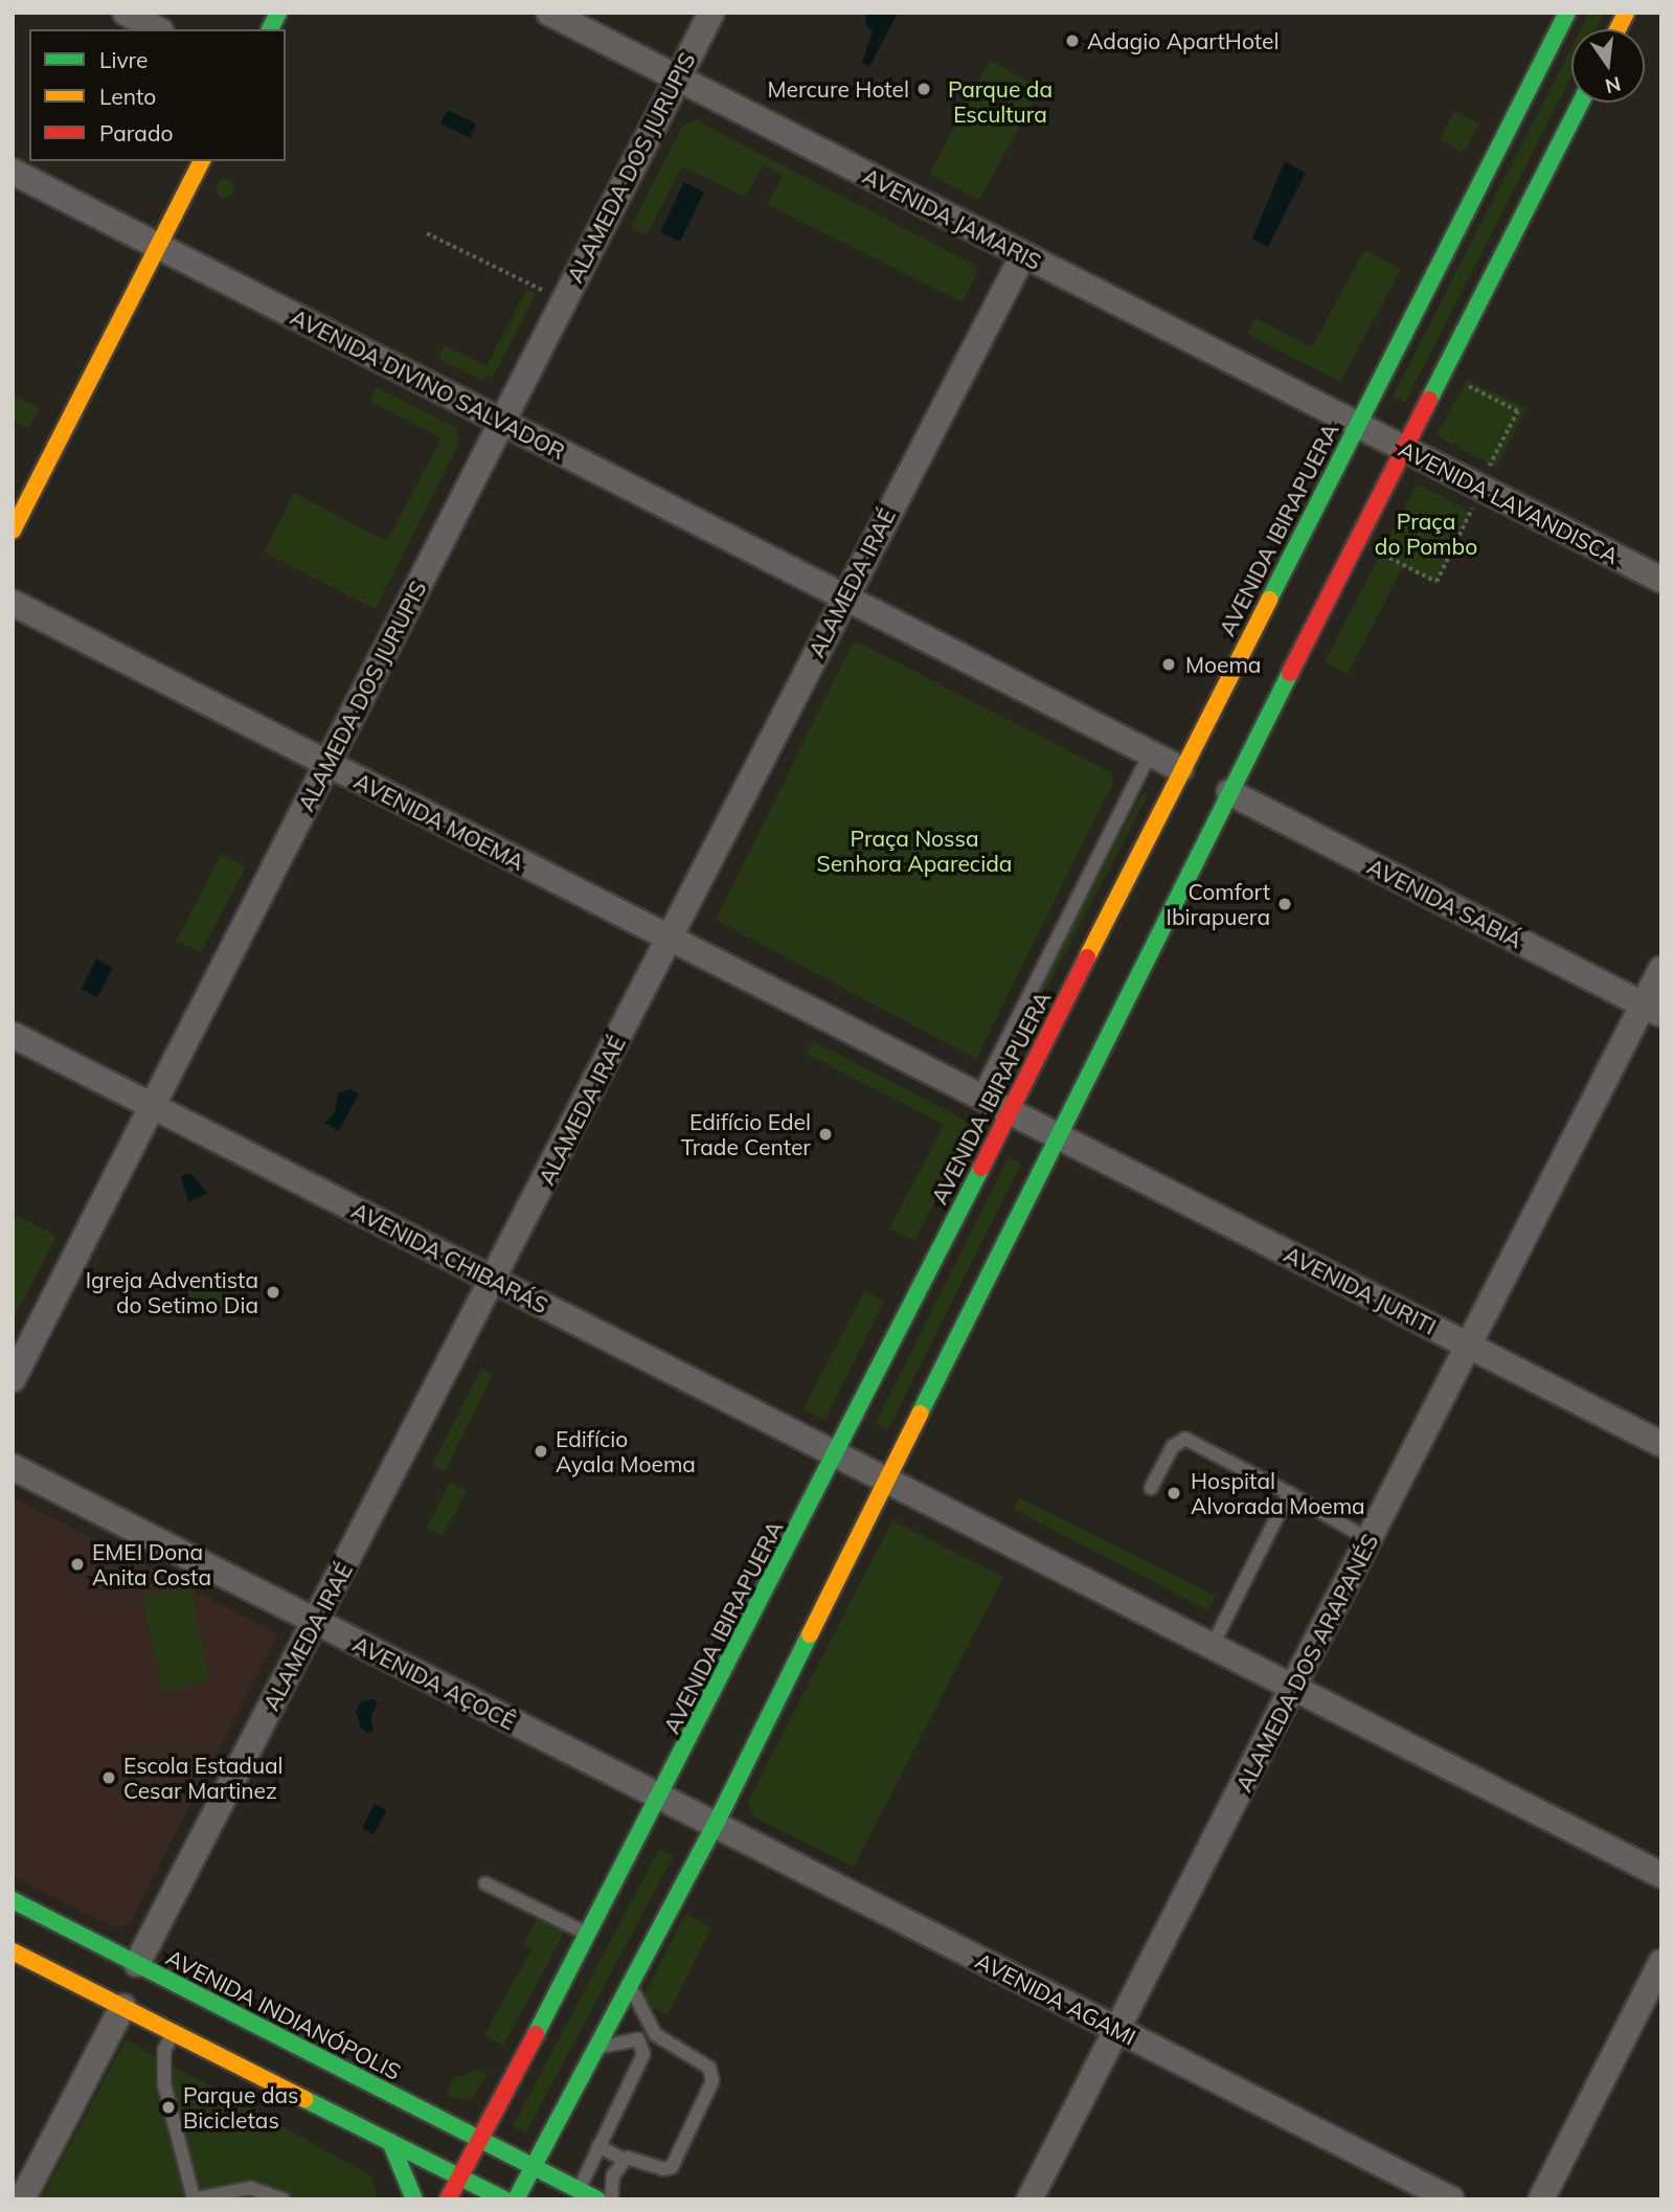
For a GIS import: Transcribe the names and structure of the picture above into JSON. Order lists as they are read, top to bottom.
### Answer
{
  "streets": {
    "main road": ["AVENIDA IBIRAPUERA", "AVENIDA INDIANÓPOLIS"],
    "street": [
      "ALAMEDA DOS JURUPIS",
      "AVENIDA JAMARIS",
      "AVENIDA DIVINO SALVADOR",
      "AVENIDA LAVANDISCA",
      "ALAMEDA IRAÉ",
      "AVENIDA MOEMA",
      "AVENIDA SABIÁ",
      "AVENIDA CHIBARÁS",
      "AVENIDA JURITI",
      "ALAMEDA DOS ARAPANÉS",
      "AVENIDA AÇOCÊ",
      "AVENIDA AGAMI"
    ]
  },
  "crossings": [
    ["ALAMEDA DOS JURUPIS", "AVENIDA JAMARIS"],
    ["ALAMEDA DOS JURUPIS", "AVENIDA DIVINO SALVADOR"],
    ["ALAMEDA DOS JURUPIS", "AVENIDA MOEMA"],
    ["ALAMEDA DOS JURUPIS", "AVENIDA CHIBARÁS"],
    ["AVENIDA JAMARIS", "AVENIDA LAVANDISCA"],
    ["AVENIDA JAMARIS", "AVENIDA IBIRAPUERA"],
    ["AVENIDA JAMARIS", "ALAMEDA IRAÉ"],
    ["AVENIDA DIVINO SALVADOR", "ALAMEDA IRAÉ"],
    ["AVENIDA LAVANDISCA", "AVENIDA IBIRAPUERA"],
    ["AVENIDA IBIRAPUERA", "AVENIDA CHIBARÁS"],
    ["AVENIDA IBIRAPUERA", "AVENIDA AÇOCÊ"],
    ["AVENIDA IBIRAPUERA", "AVENIDA AGAMI"],
    ["AVENIDA IBIRAPUERA", "AVENIDA INDIANÓPOLIS"],
    ["ALAMEDA IRAÉ", "AVENIDA MOEMA"],
    ["ALAMEDA IRAÉ", "AVENIDA CHIBARÁS"],
    ["ALAMEDA IRAÉ", "AVENIDA AÇOCÊ"],
    ["ALAMEDA IRAÉ", "AVENIDA INDIANÓPOLIS"],
    ["AVENIDA SABIÁ", "ALAMEDA DOS ARAPANÉS"],
    ["AVENIDA CHIBARÁS", "ALAMEDA DOS ARAPANÉS"],
    ["AVENIDA JURITI", "ALAMEDA DOS ARAPANÉS"],
    ["ALAMEDA DOS ARAPANÉS", "AVENIDA AGAMI"],
    ["AVENIDA AÇOCÊ", "AVENIDA AGAMI"]
  ],
  "parks": ["Parque da Escultura", "Praça do Pombo", "Praça Nossa Senhora Aparecida"],
  "places": [
    "Adagio ApartHotel",
    "Mercure Hotel",
    "Moema",
    "Comfort Ibirapuera",
    "Edifício Edel Trade Center",
    "Igreja Adventista do Setimo Dia",
    "Edifício Ayala Moema",
    "Hospital Alvorada Moema",
    "EMEI Dona Anita Costa",
    "Escola Estadual Cesar Martinez",
    "Parque das Bicicletas"
  ],
  "legend": ["Livre", "Lento", "Parado"],
  "north": "bottom"
}
